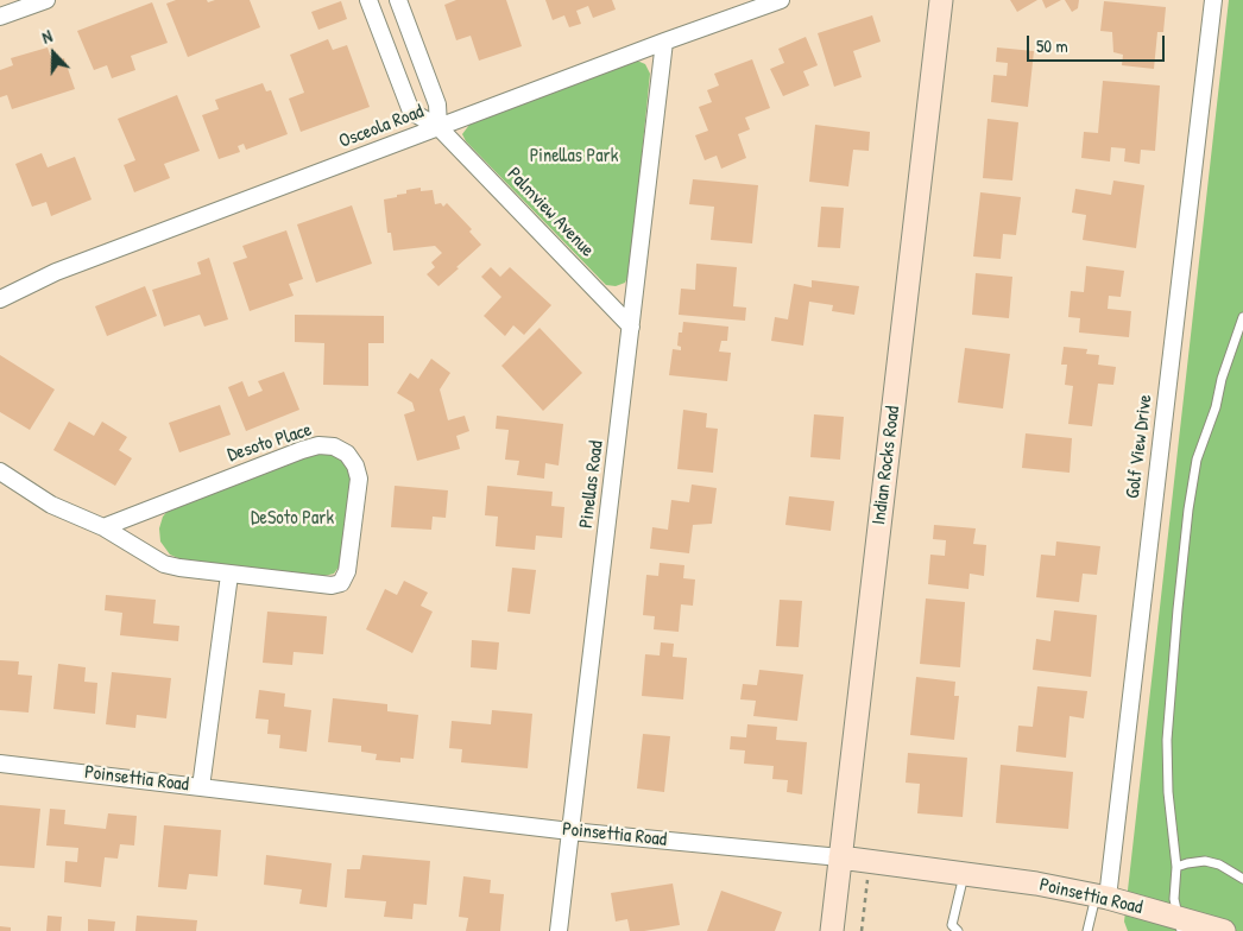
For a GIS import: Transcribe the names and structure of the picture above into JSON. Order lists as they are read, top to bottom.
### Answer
{
  "streets": {
    "street": [
      "Osceola Road",
      "Palmview Avenue",
      "Desoto Place",
      "Golf View Drive",
      "Indian Rocks Road",
      "Pinellas Road",
      "Poinsettia Road"
    ]
  },
  "crossings": [
    ["Osceola Road", "Palmview Avenue"],
    ["Osceola Road", "Pinellas Road"],
    ["Palmview Avenue", "Pinellas Road"],
    ["Golf View Drive", "Poinsettia Road"],
    ["Indian Rocks Road", "Poinsettia Road"],
    ["Pinellas Road", "Poinsettia Road"]
  ],
  "parks": ["Pinellas Park", "DeSoto Park"],
  "scale_bar": "50 m",
  "north": "top"
}
